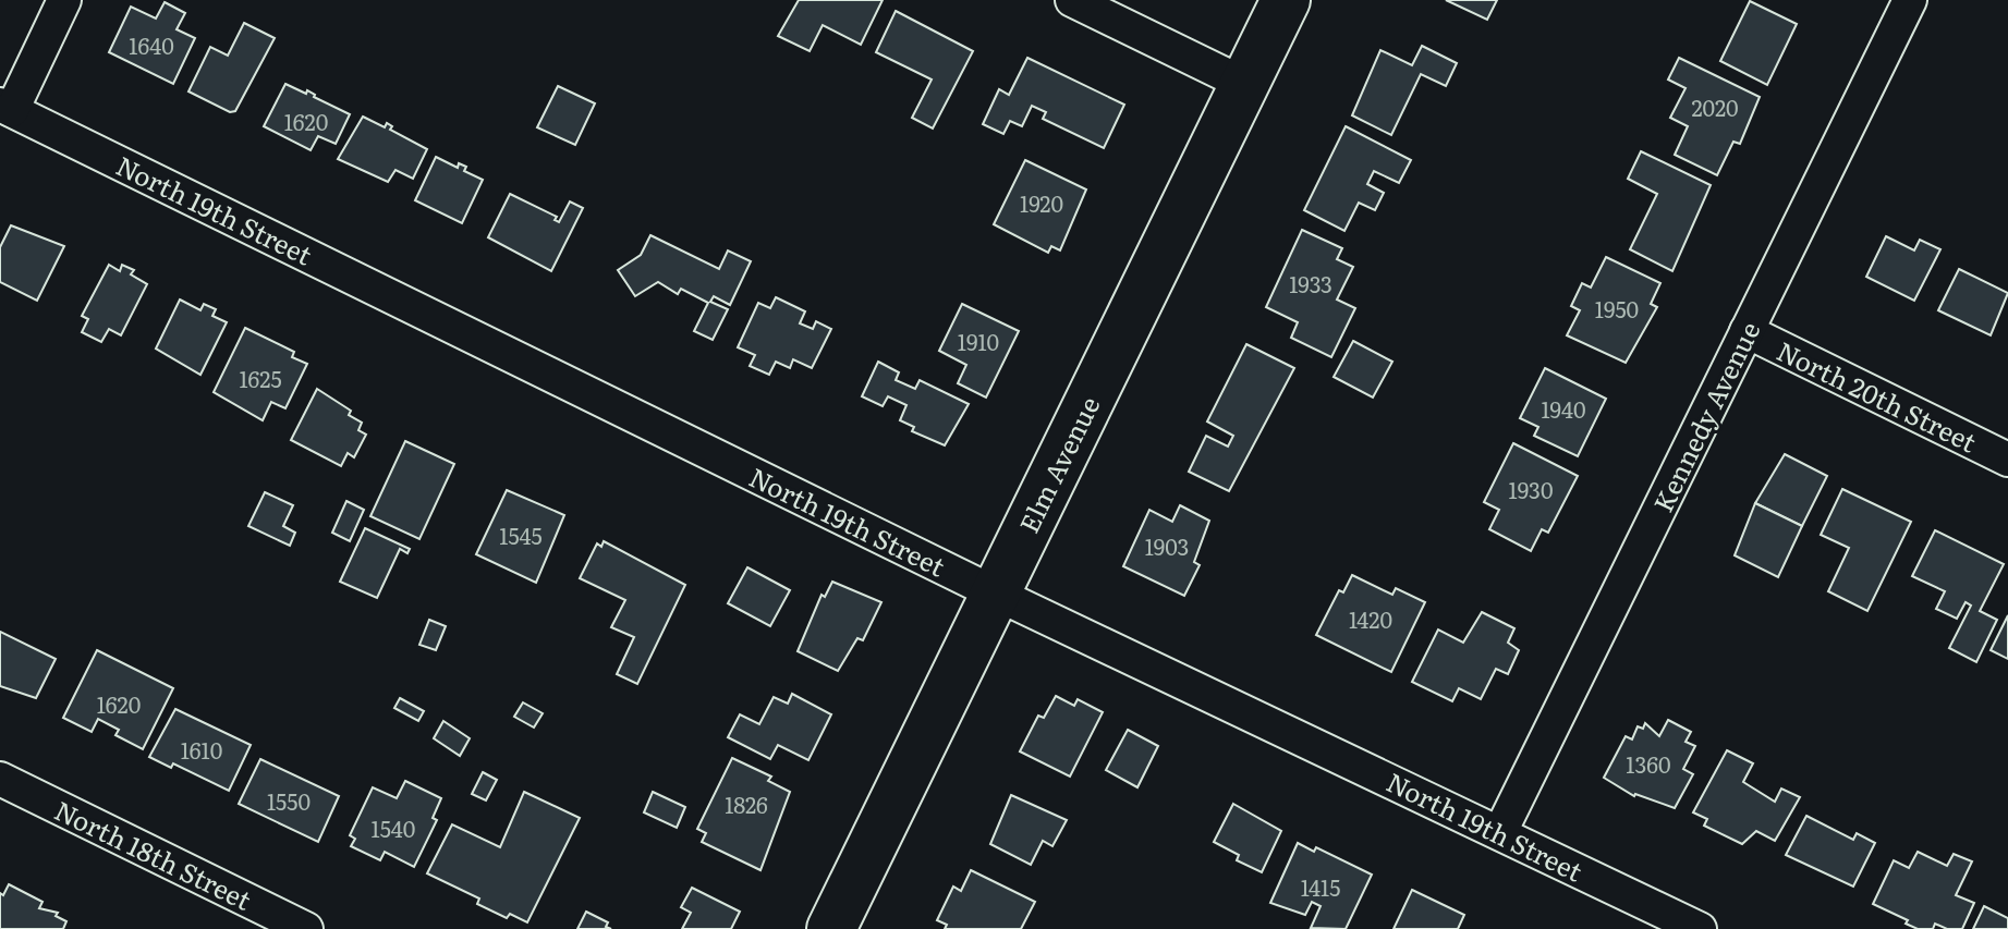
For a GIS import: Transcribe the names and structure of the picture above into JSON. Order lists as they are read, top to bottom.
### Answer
{
  "streets": {
    "street": [
      "North 19th Street",
      "North 20th Street",
      "Kennedy Avenue",
      "Elm Avenue",
      "North 18th Street"
    ]
  },
  "crossings": [
    ["North 19th Street", "Kennedy Avenue"],
    ["North 19th Street", "Elm Avenue"],
    ["North 20th Street", "Kennedy Avenue"]
  ],
  "house_numbers": [
    "1640",
    "2020",
    "1620",
    "1920",
    "1933",
    "1950",
    "1910",
    "1625",
    "1940",
    "1930",
    "1545",
    "1903",
    "1420",
    "1620",
    "1610",
    "1360",
    "1550",
    "1826",
    "1540",
    "1415"
  ]
}
